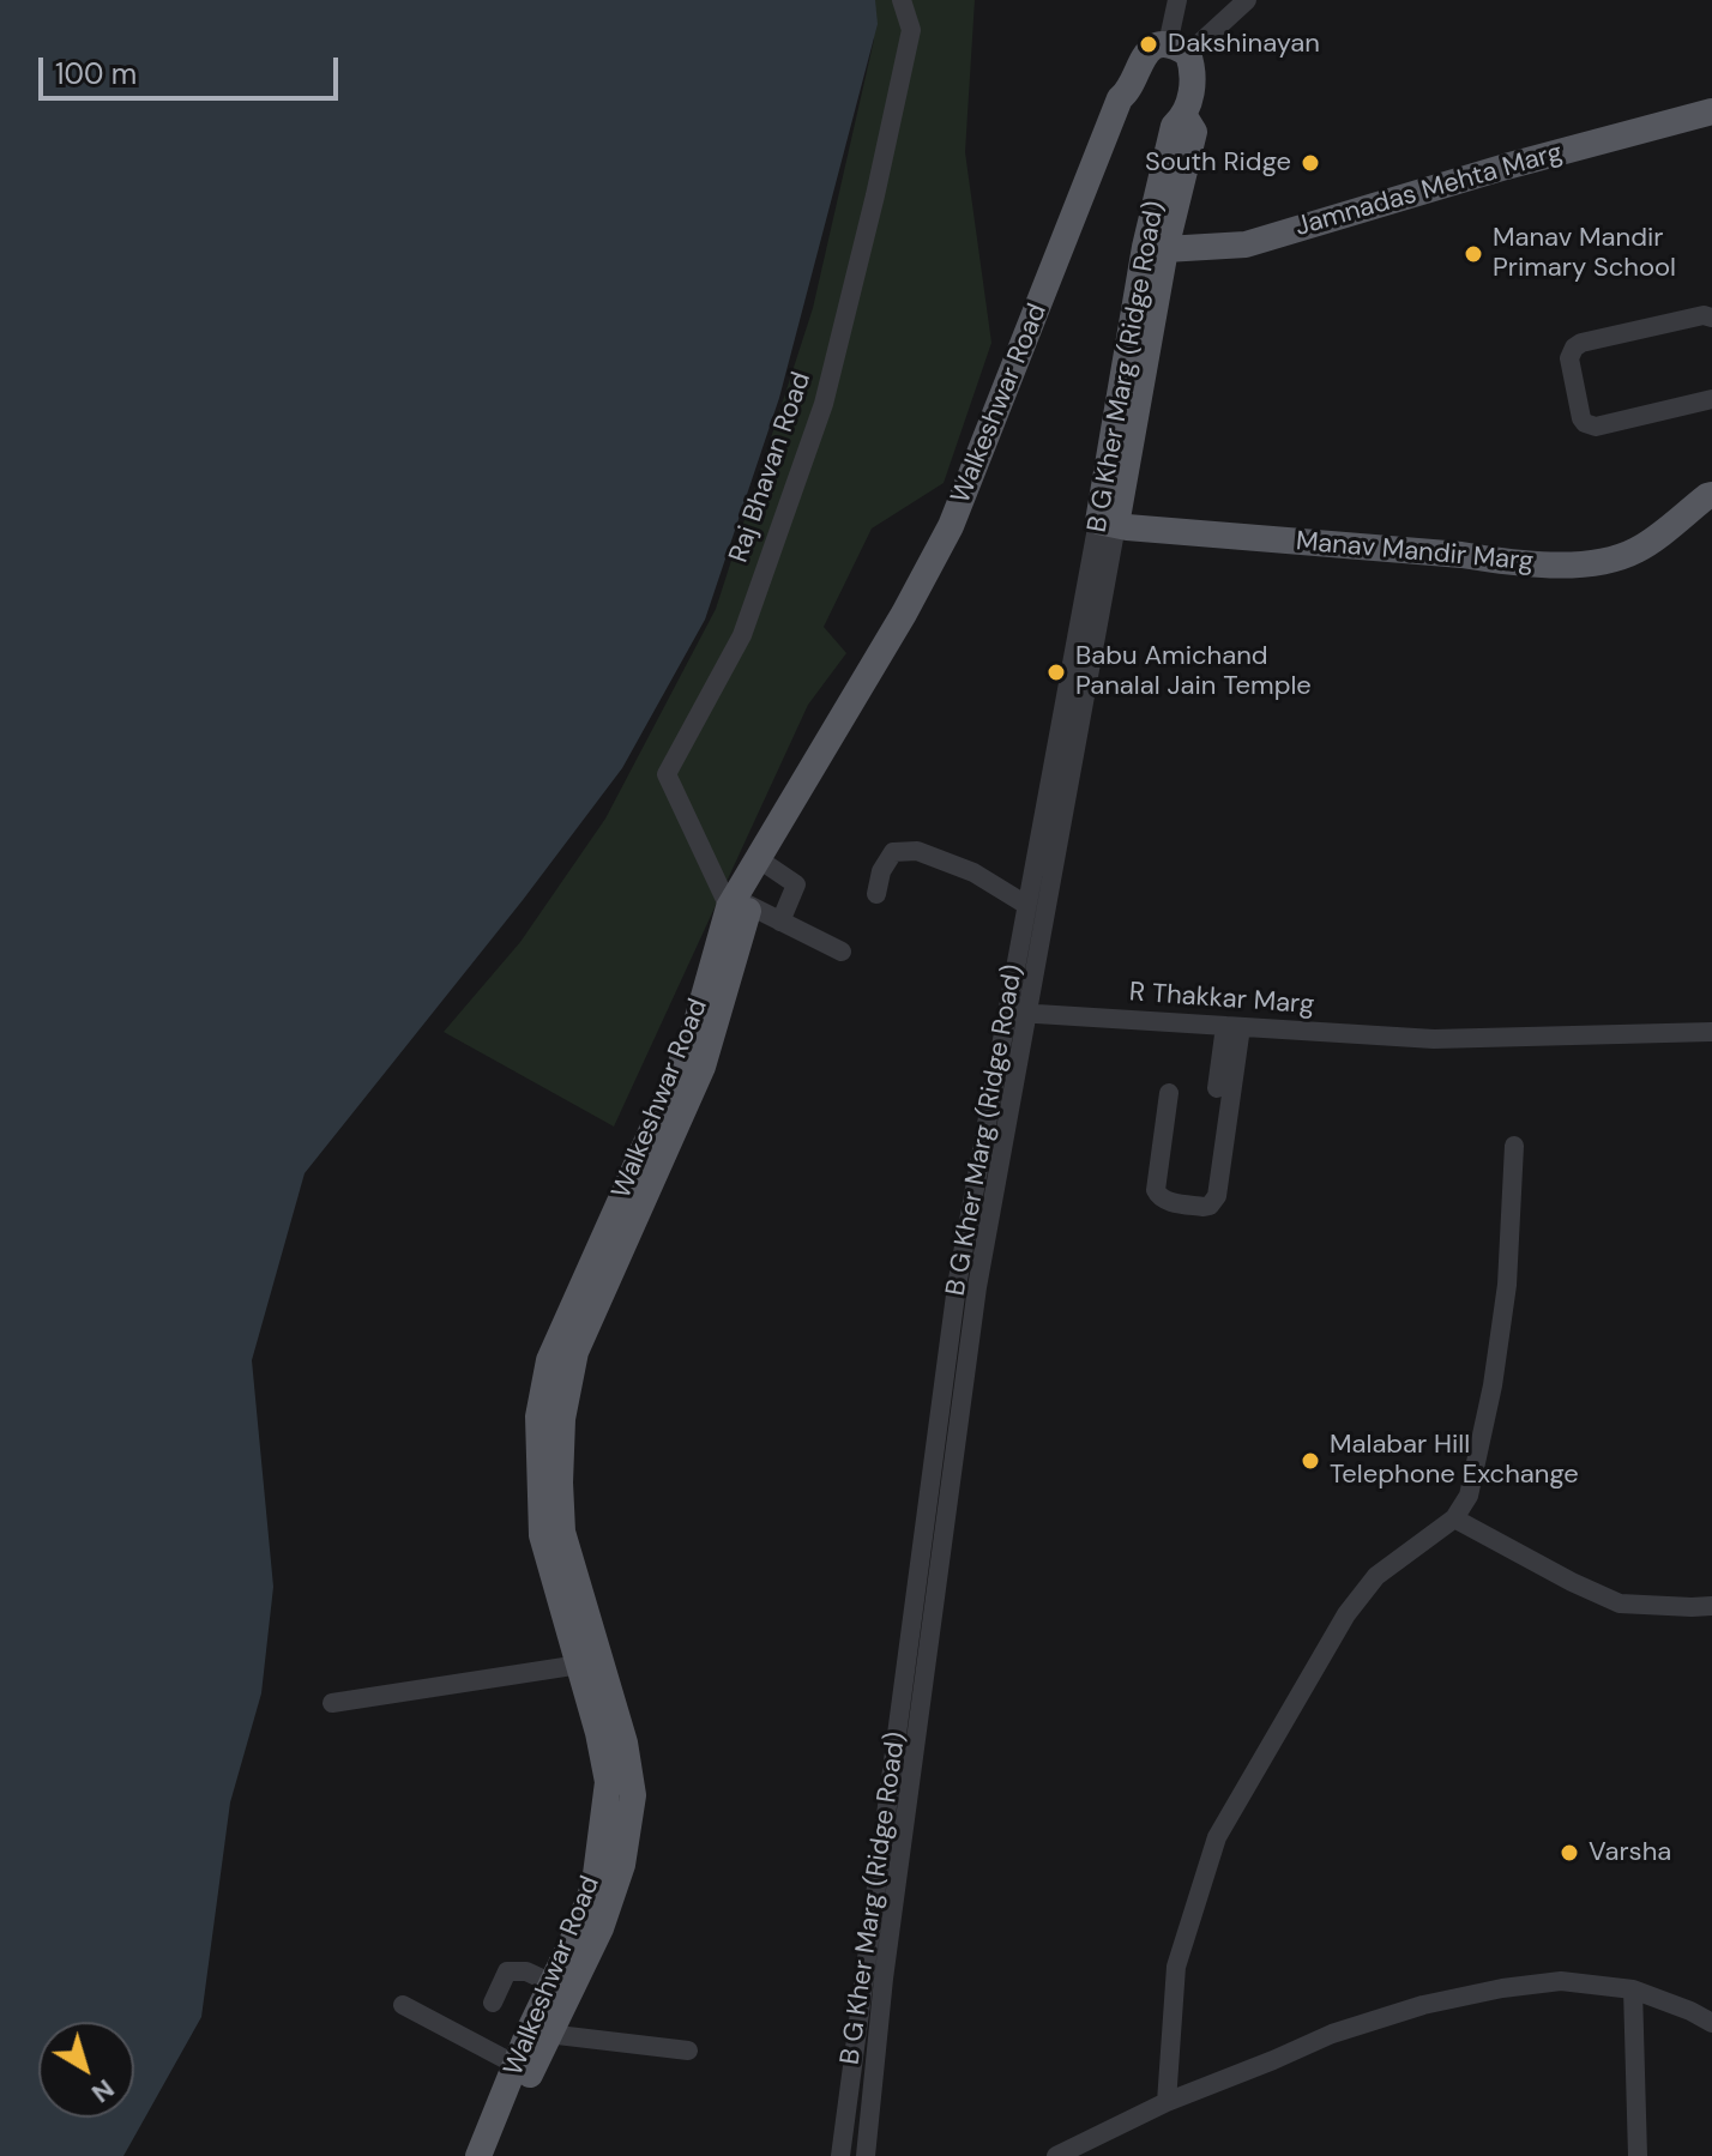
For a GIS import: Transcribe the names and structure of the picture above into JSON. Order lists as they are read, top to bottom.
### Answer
{
  "streets": {
    "main road": [
      "Jamnadas Mehta Marg",
      "B G Kher Marg (Ridge Road)",
      "Walkeshwar Road",
      "Manav Mandir Marg"
    ],
    "street": ["Raj Bhavan Road", "R Thakkar Marg"]
  },
  "crossings": [
    ["Jamnadas Mehta Marg", "B G Kher Marg (Ridge Road)"],
    ["B G Kher Marg (Ridge Road)", "Walkeshwar Road"],
    ["B G Kher Marg (Ridge Road)", "Manav Mandir Marg"],
    ["B G Kher Marg (Ridge Road)", "R Thakkar Marg"],
    ["Walkeshwar Road", "Raj Bhavan Road"]
  ],
  "places": [
    "Dakshinayan",
    "South Ridge",
    "Manav Mandir Primary School",
    "Babu Amichand Panalal Jain Temple",
    "Malabar Hill Telephone Exchange",
    "Varsha"
  ],
  "scale_bar": "100 m",
  "north": "bottom right"
}
